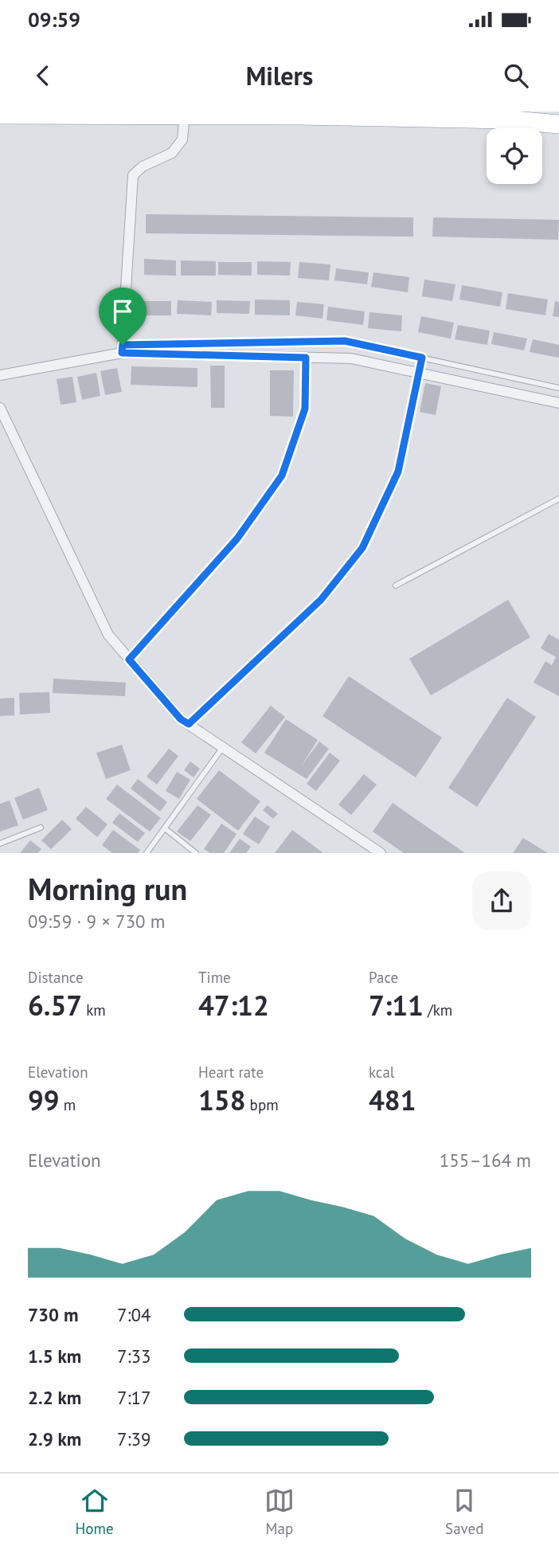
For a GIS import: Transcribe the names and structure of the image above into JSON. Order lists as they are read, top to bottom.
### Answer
{
  "page": {
    "status": "09:59",
    "header": "Milers",
    "heading": ["Morning run", "09:59 · 9 × 730 m"],
    "stats": [
      ["Distance", "6.57 km"],
      ["Time", "47:12"],
      ["Pace", "7:11 /km"],
      ["Elevation", "99 m"],
      ["Heart rate", "158 bpm"],
      ["kcal", "481"]
    ],
    "chart": ["Elevation", "155–164 m"],
    "list": [
      {
        "name": "730 m",
        "note": "7:04"
      },
      {
        "name": "1.5 km",
        "note": "7:33"
      },
      {
        "name": "2.2 km",
        "note": "7:17"
      },
      {
        "name": "2.9 km",
        "note": "7:39"
      }
    ],
    "tabs": ["Home", "Map", "Saved"]
  }
}
